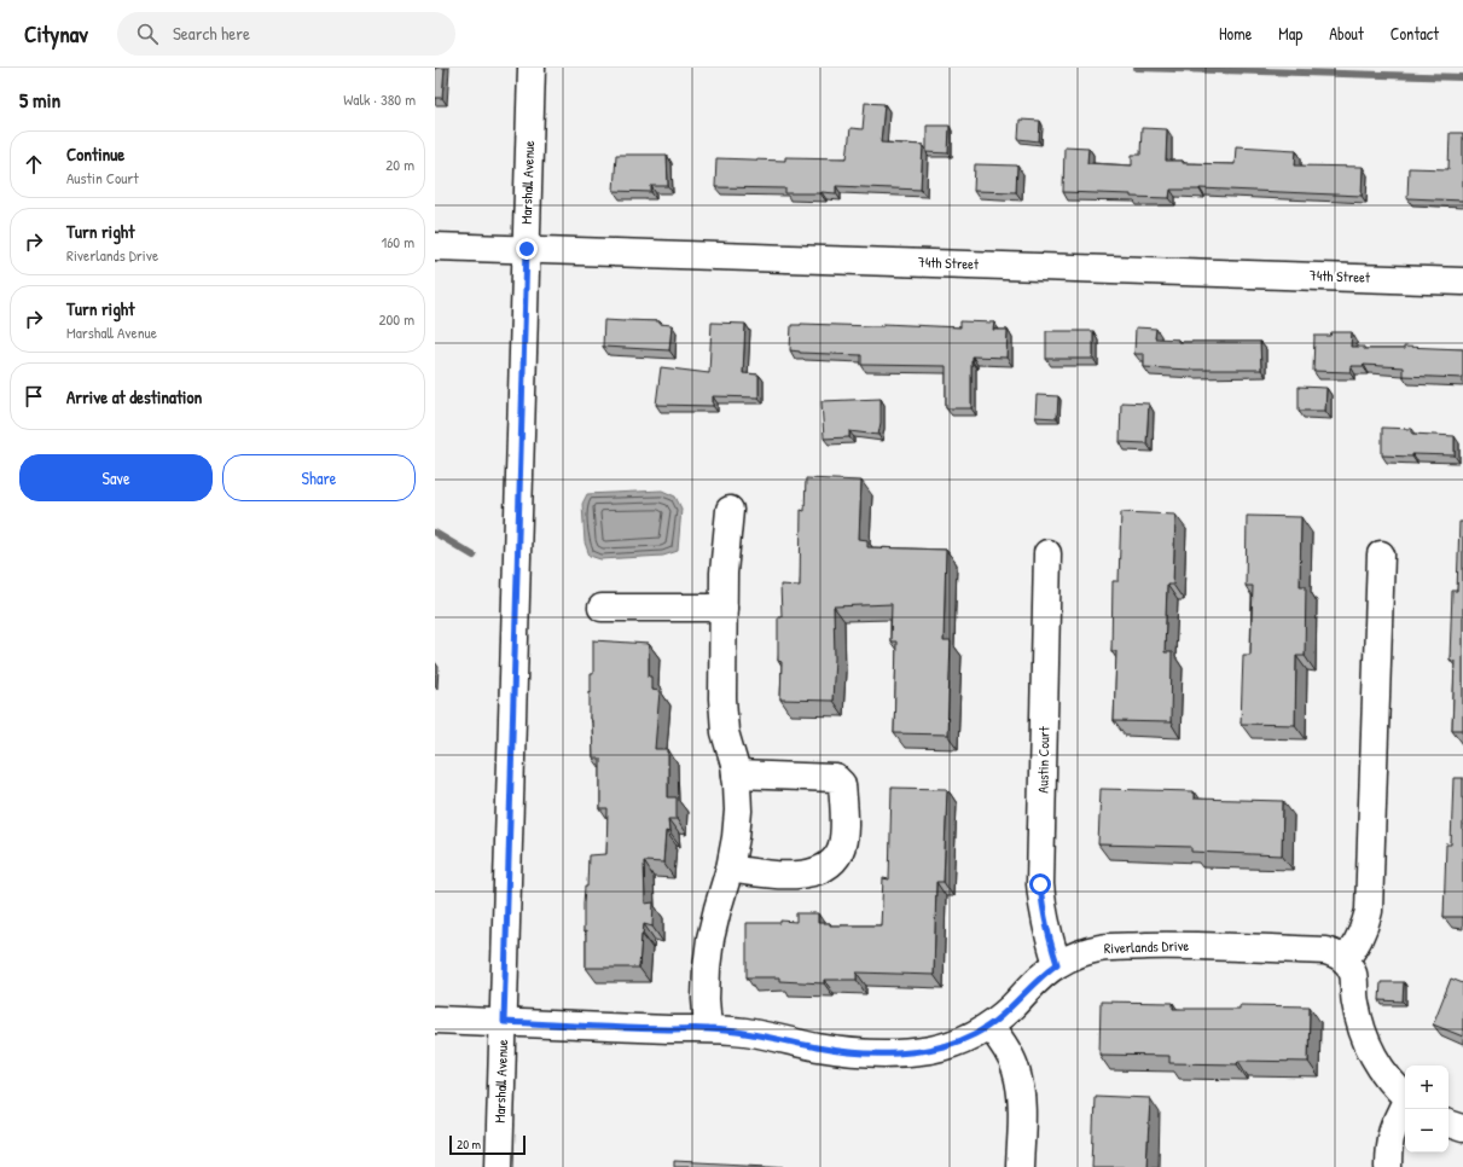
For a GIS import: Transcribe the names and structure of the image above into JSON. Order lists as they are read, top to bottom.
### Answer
{
  "streets": {
    "street": [
      "Marshall Avenue",
      "74th Street",
      "Austin Court",
      "Riverlands Drive"
    ]
  },
  "crossings": [
    ["Marshall Avenue", "74th Street"],
    ["Marshall Avenue", "Riverlands Drive"],
    ["Austin Court", "Riverlands Drive"]
  ],
  "scale_bar": "20 m",
  "page": {
    "header": "Citynav",
    "search": "Search here",
    "nav": [
      "Home",
      "Map",
      "About",
      "Contact"
    ],
    "heading": ["5 min", "Walk · 380 m"],
    "list": [
      ["Continue", "Austin Court", "20 m"],
      ["Turn right", "Riverlands Drive", "160 m"],
      ["Turn right", "Marshall Avenue", "200 m"],
      "Arrive at destination"
    ],
    "buttons": ["Save", "Share"],
    "map_buttons": ["+", "−"],
    "scale": "20 m"
  }
}
